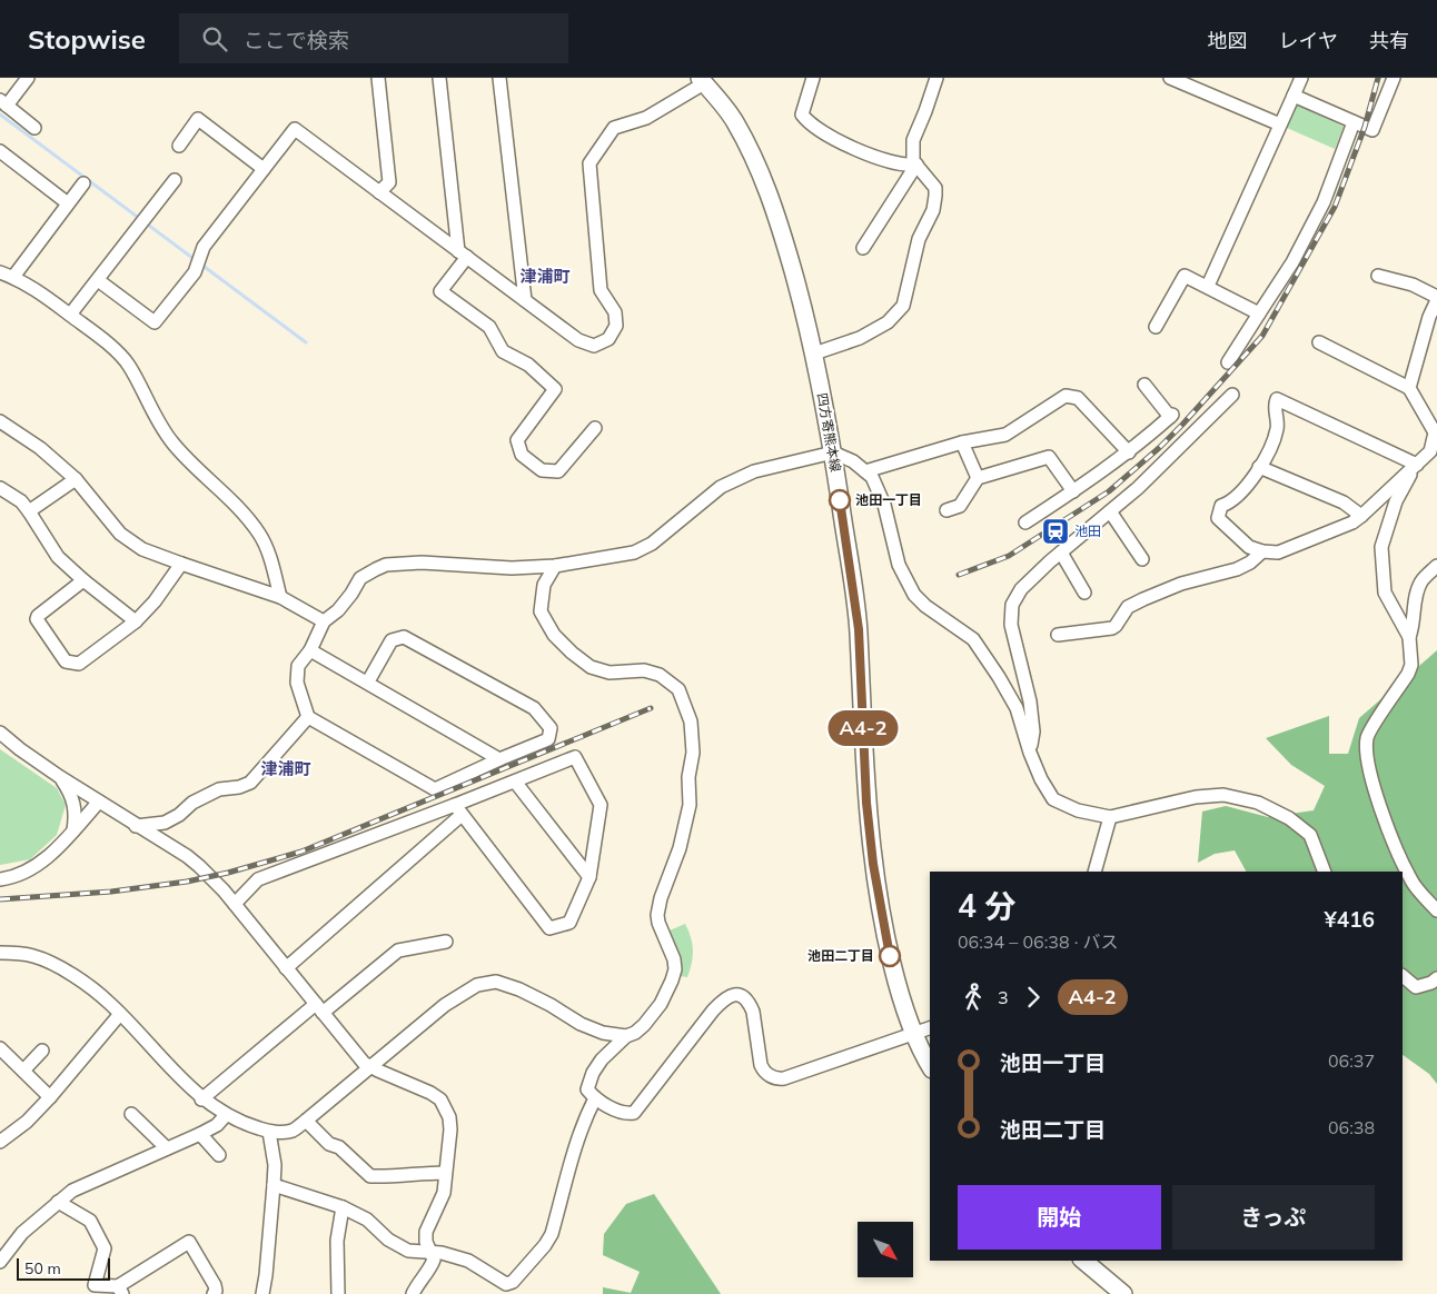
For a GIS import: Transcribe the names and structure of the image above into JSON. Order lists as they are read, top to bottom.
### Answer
{
  "streets": {
    "main road": ["四方寄熊本線"]
  },
  "districts": ["津浦町", "津浦町"],
  "places": {
    "other": ["池田一丁目", "池田二丁目"],
    "station": ["池田"]
  },
  "lines": ["bus line A4-2"],
  "scale_bar": "50 m",
  "north": "bottom right",
  "page": {
    "header": "Stopwise",
    "search": "ここで検索",
    "nav": ["地図", "レイヤ", "共有"],
    "on_map": "A4-2",
    "heading": ["4 分", "06:34 – 06:38 · バス", "¥416"],
    "legs": ["3", "A4-2"],
    "list": [
      {
        "name": "池田一丁目",
        "value": "06:37"
      },
      {
        "name": "池田二丁目",
        "value": "06:38"
      }
    ],
    "buttons": ["開始", "きっぷ"],
    "scale": "50 m"
  }
}
